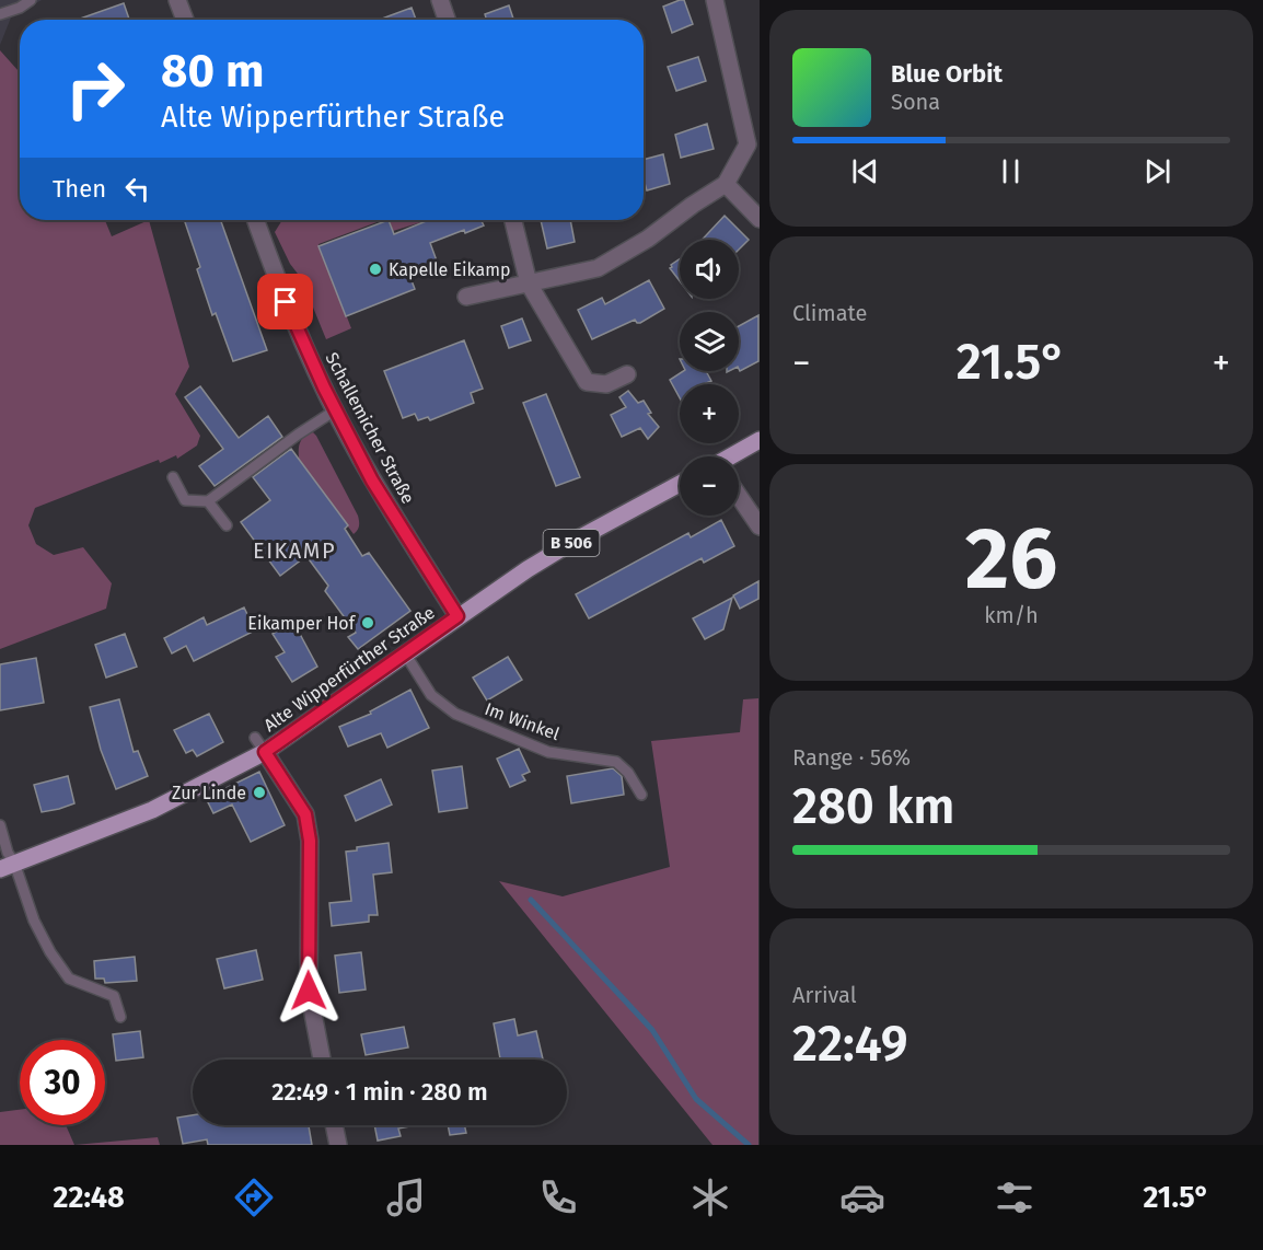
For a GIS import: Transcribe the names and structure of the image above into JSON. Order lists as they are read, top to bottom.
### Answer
{
  "streets": {
    "main road": ["B 506", "Alte Wipperfürther Straße"],
    "street": ["Schallemicher Straße"],
    "lane": ["Im Winkel"]
  },
  "crossings": [
    ["Schallemicher Straße", "Alte Wipperfürther Straße"],
    ["Alte Wipperfürther Straße", "Im Winkel"]
  ],
  "districts": ["EIKAMP"],
  "places": ["Kapelle Eikamp", "Eikamper Hof", "Zur Linde"],
  "page": {
    "turn": ["80 m", "Alte Wipperfürther Straße"],
    "song": ["Blue Orbit", "Sona"],
    "then": "Then",
    "tile": [
      "Climate",
      ["26", "km/h"],
      ["Range · 56%", "280 km"],
      ["Arrival", "22:49"]
    ],
    "map_buttons": ["+", "−"],
    "heat": ["−", "21.5°", "+"],
    "limit": "30",
    "trip": "22:49 · 1 min · 280 m",
    "tabs": ["22:48", "21.5°"]
  }
}
